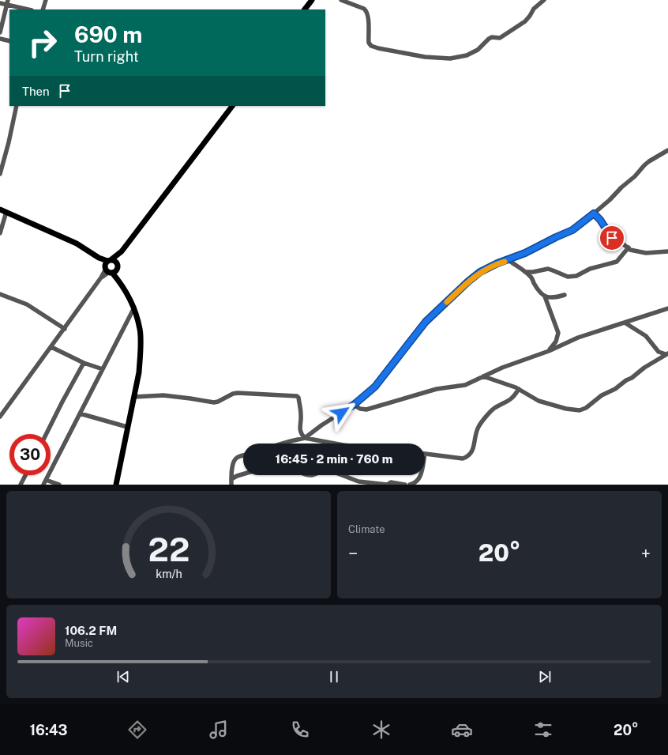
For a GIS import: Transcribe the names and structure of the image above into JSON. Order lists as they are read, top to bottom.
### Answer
{
  "page": {
    "turn": ["690 m", "Turn right"],
    "then": "Then",
    "limit": "30",
    "trip": "16:45 · 2 min · 760 m",
    "tile": "Climate",
    "heat": ["−", "20°", "+"],
    "song": ["106.2 FM", "Music"],
    "tabs": ["16:43", "20°"],
    "gauge": ["22", "km/h"]
  }
}
